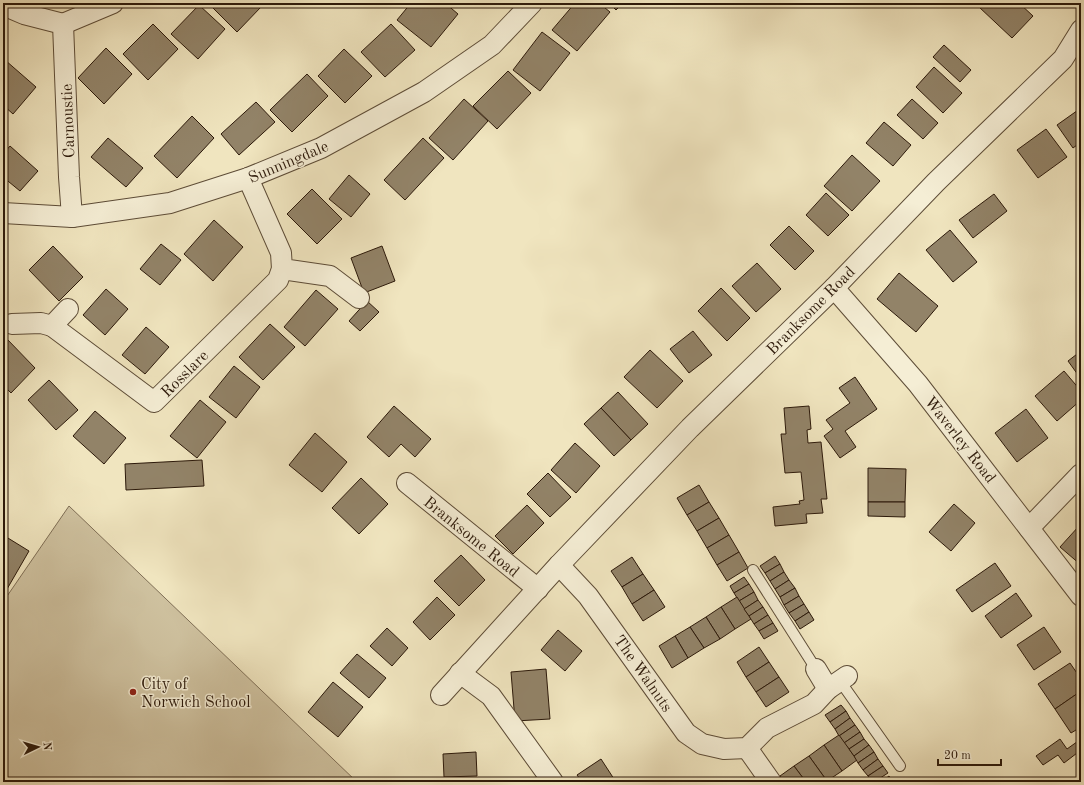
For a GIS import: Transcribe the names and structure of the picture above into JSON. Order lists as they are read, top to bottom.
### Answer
{
  "streets": {
    "street": [
      "Carnoustie",
      "Sunningdale",
      "Branksome Road",
      "Rosslare",
      "Waverley Road",
      "The Walnuts"
    ]
  },
  "crossings": [
    ["Carnoustie", "Sunningdale"],
    ["Branksome Road", "Waverley Road"],
    ["Branksome Road", "The Walnuts"]
  ],
  "places": ["City of Norwich School"],
  "scale_bar": "20 m",
  "north": "right"
}
